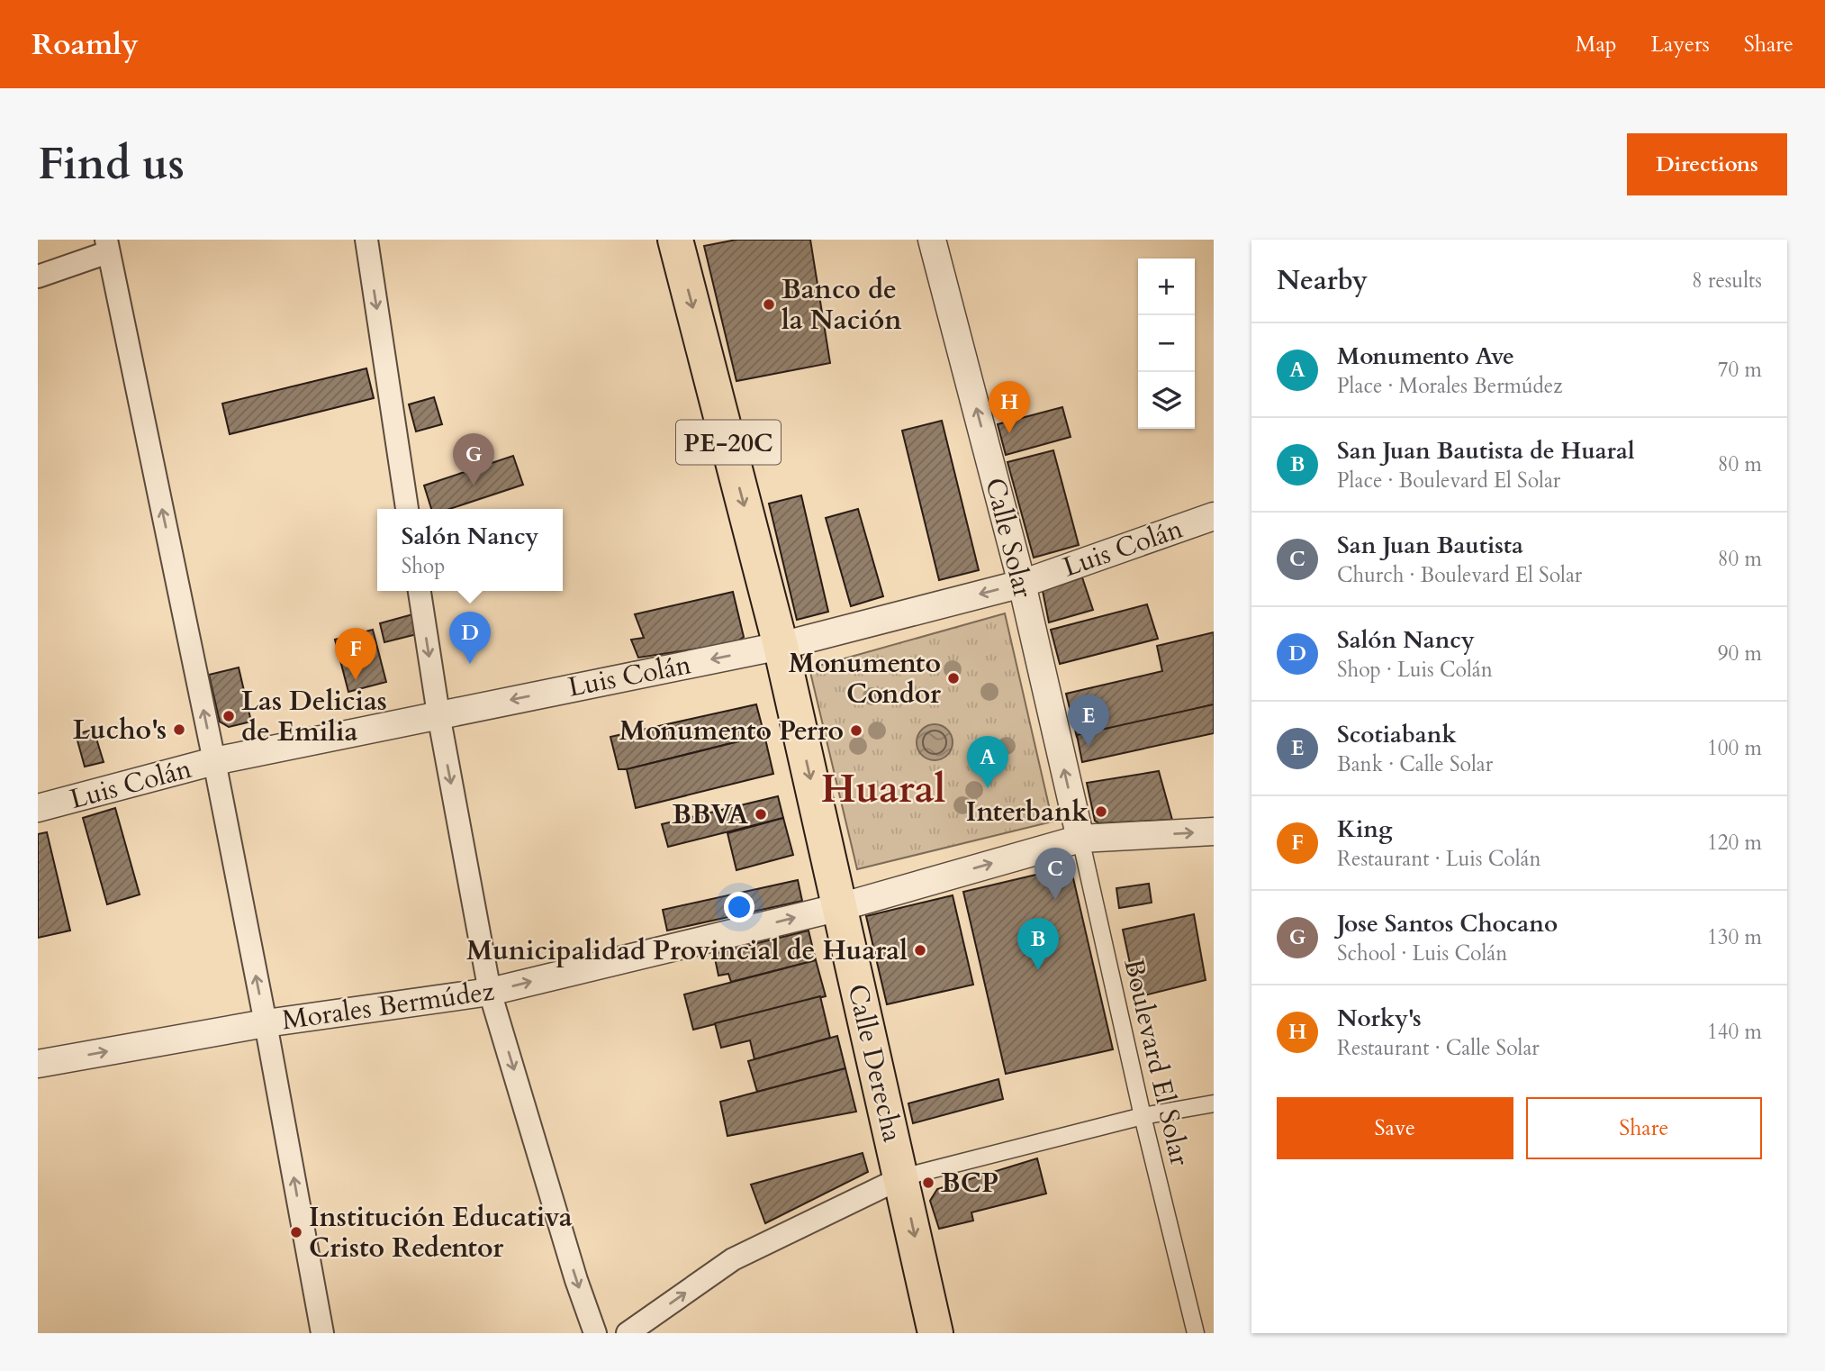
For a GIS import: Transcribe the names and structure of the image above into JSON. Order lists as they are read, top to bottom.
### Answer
{
  "streets": {
    "main road": ["PE-20C", "Calle Derecha"],
    "street": [
      "Calle Solar",
      "Luis Colán",
      "Morales Bermúdez",
      "Boulevard El Solar"
    ]
  },
  "crossings": [
    ["PE-20C", "Luis Colán"],
    ["PE-20C", "Calle Derecha"],
    ["Calle Solar", "Luis Colán"],
    ["Calle Solar", "Morales Bermúdez"],
    ["Calle Solar", "Boulevard El Solar"],
    ["Luis Colán", "Calle Derecha"],
    ["Morales Bermúdez", "Boulevard El Solar"],
    ["Morales Bermúdez", "Calle Derecha"]
  ],
  "one_way": [
    "Calle Solar",
    "Luis Colán",
    "Morales Bermúdez",
    "Calle Derecha"
  ],
  "districts": ["Huaral"],
  "places": [
    "Banco de la Nación",
    "Monumento Condor",
    "Las Delicias de Emilia",
    "Lucho's",
    "Monumento Perro",
    "Interbank",
    "BBVA",
    "Municipalidad Provincial de Huaral",
    "BCP",
    "Institución Educativa Cristo Redentor"
  ],
  "page": {
    "header": "Roamly",
    "nav": ["Map", "Layers", "Share"],
    "buttons": [
      "Directions",
      ["Save", "Share"]
    ],
    "title": "Find us",
    "heading": ["Nearby", "8 results"],
    "map_buttons": ["+", "−"],
    "list": [
      {
        "mark": "A",
        "name": "Monumento Ave",
        "note": "Place · Morales Bermúdez",
        "value": "70 m"
      },
      {
        "mark": "B",
        "name": "San Juan Bautista de Huaral",
        "note": "Place · Boulevard El Solar",
        "value": "80 m"
      },
      {
        "mark": "C",
        "name": "San Juan Bautista",
        "note": "Church · Boulevard El Solar",
        "value": "80 m"
      },
      {
        "mark": "D",
        "name": "Salón Nancy",
        "note": "Shop · Luis Colán",
        "value": "90 m"
      },
      {
        "mark": "E",
        "name": "Scotiabank",
        "note": "Bank · Calle Solar",
        "value": "100 m"
      },
      {
        "mark": "F",
        "name": "King",
        "note": "Restaurant · Luis Colán",
        "value": "120 m"
      },
      {
        "mark": "G",
        "name": "Jose Santos Chocano",
        "note": "School · Luis Colán",
        "value": "130 m"
      },
      {
        "mark": "H",
        "name": "Norky's",
        "note": "Restaurant · Calle Solar",
        "value": "140 m"
      }
    ],
    "pins": [
      "H",
      "G",
      "D",
      "F",
      "E",
      "A",
      "C",
      "B"
    ],
    "popup": ["Salón Nancy", "Shop"]
  }
}
